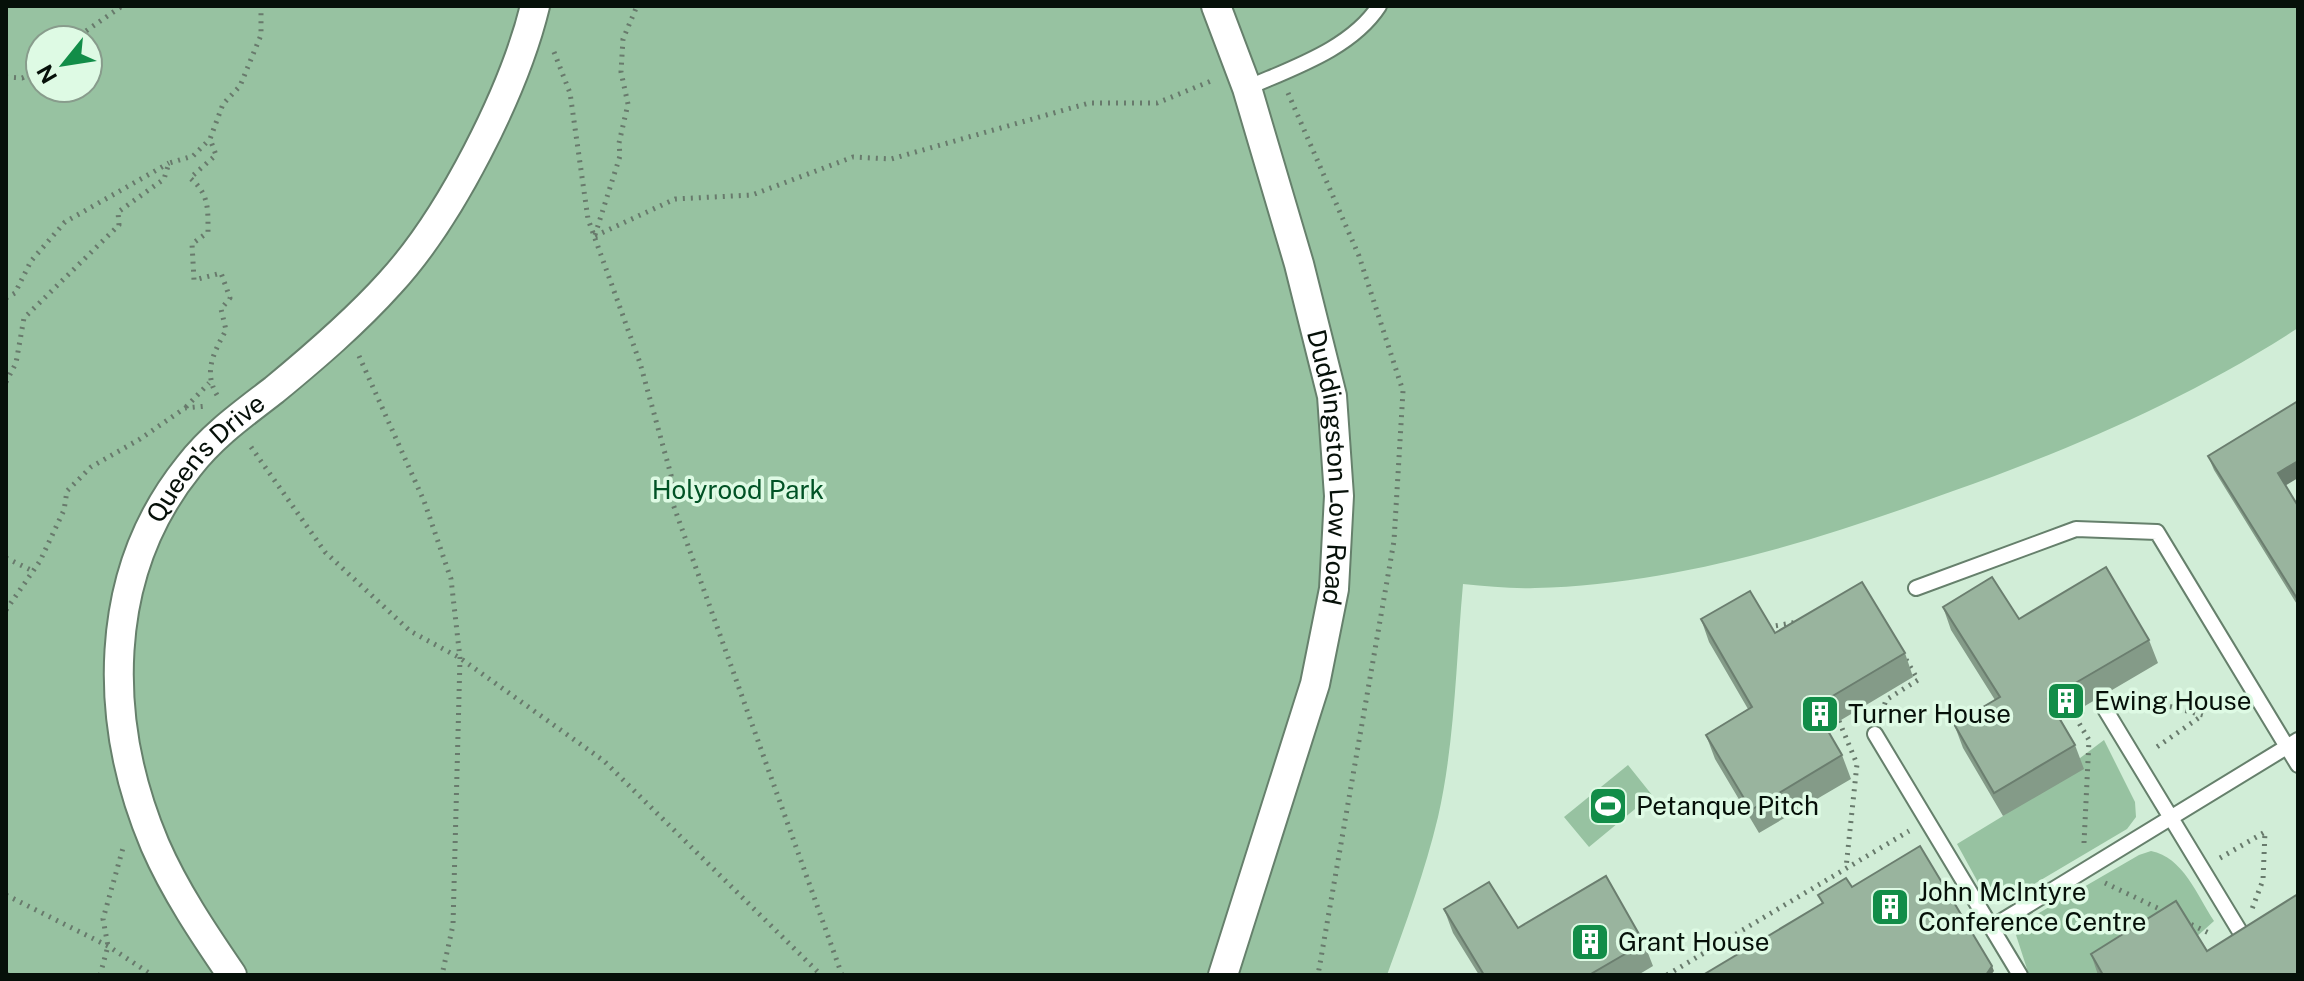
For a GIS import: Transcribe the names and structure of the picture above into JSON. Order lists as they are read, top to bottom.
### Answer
{
  "streets": {
    "street": ["Queen's Drive", "Duddingston Low Road"]
  },
  "parks": ["Holyrood Park"],
  "places": {
    "building": [
      "Ewing House",
      "Turner House",
      "John McIntyre Conference Centre",
      "Grant House"
    ],
    "sports": ["Petanque Pitch"]
  },
  "north": "bottom left"
}
